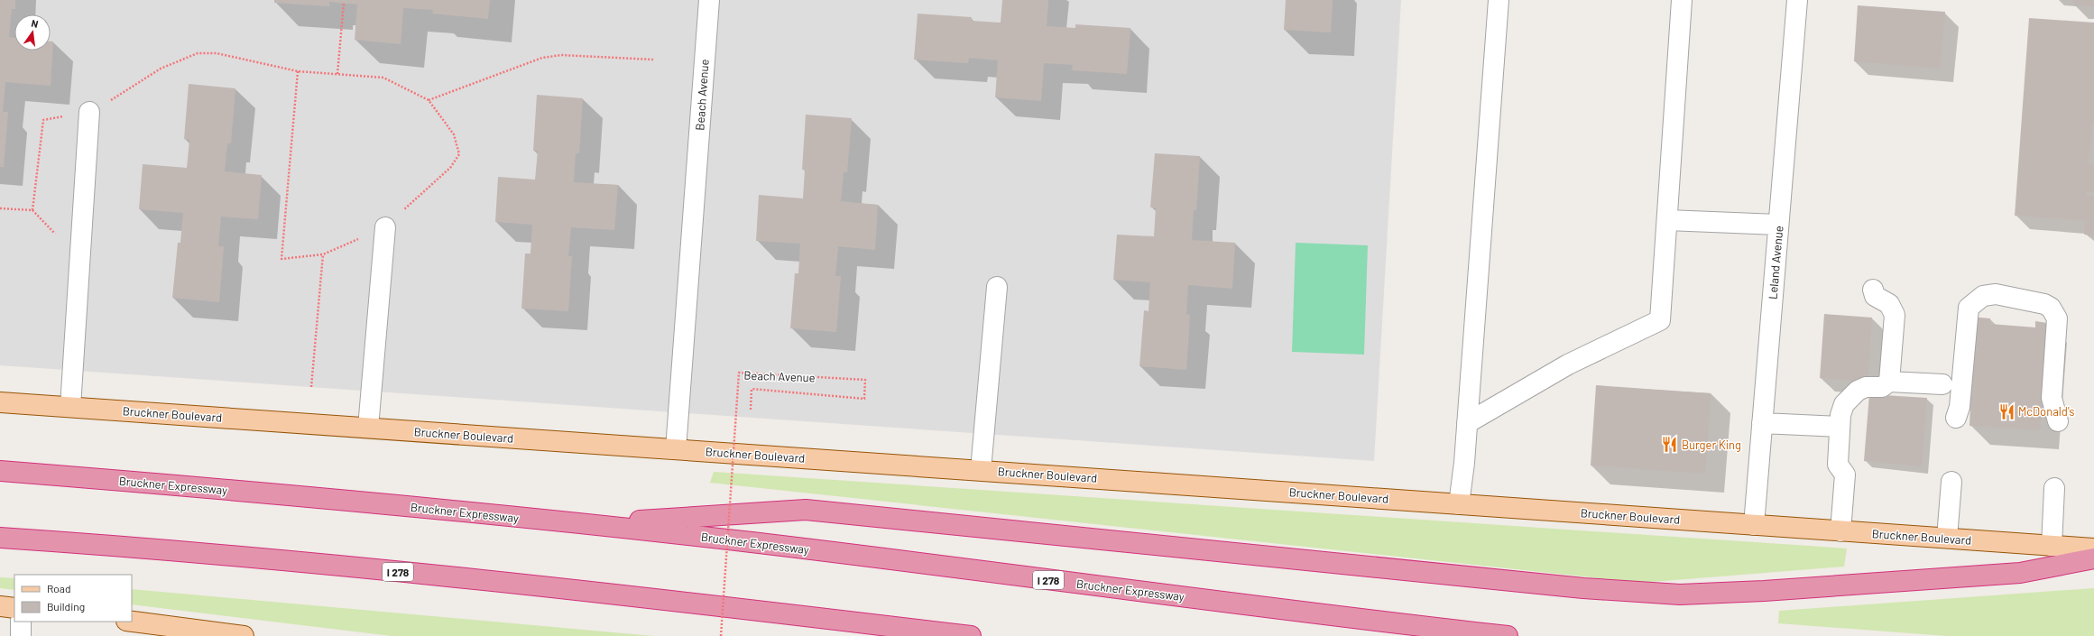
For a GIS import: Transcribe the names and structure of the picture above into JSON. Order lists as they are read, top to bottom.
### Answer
{
  "streets": {
    "highway": ["Bruckner Expressway", "I 278"],
    "main road": ["Bruckner Boulevard"],
    "street": ["Beach Avenue", "Leland Avenue"]
  },
  "crossings": [
    ["Beach Avenue", "Bruckner Boulevard"],
    ["Leland Avenue", "Bruckner Boulevard"]
  ],
  "places": {
    "restaurant": ["McDonald's", "Burger King"]
  },
  "legend": ["Road", "Building"],
  "north": "top"
}
